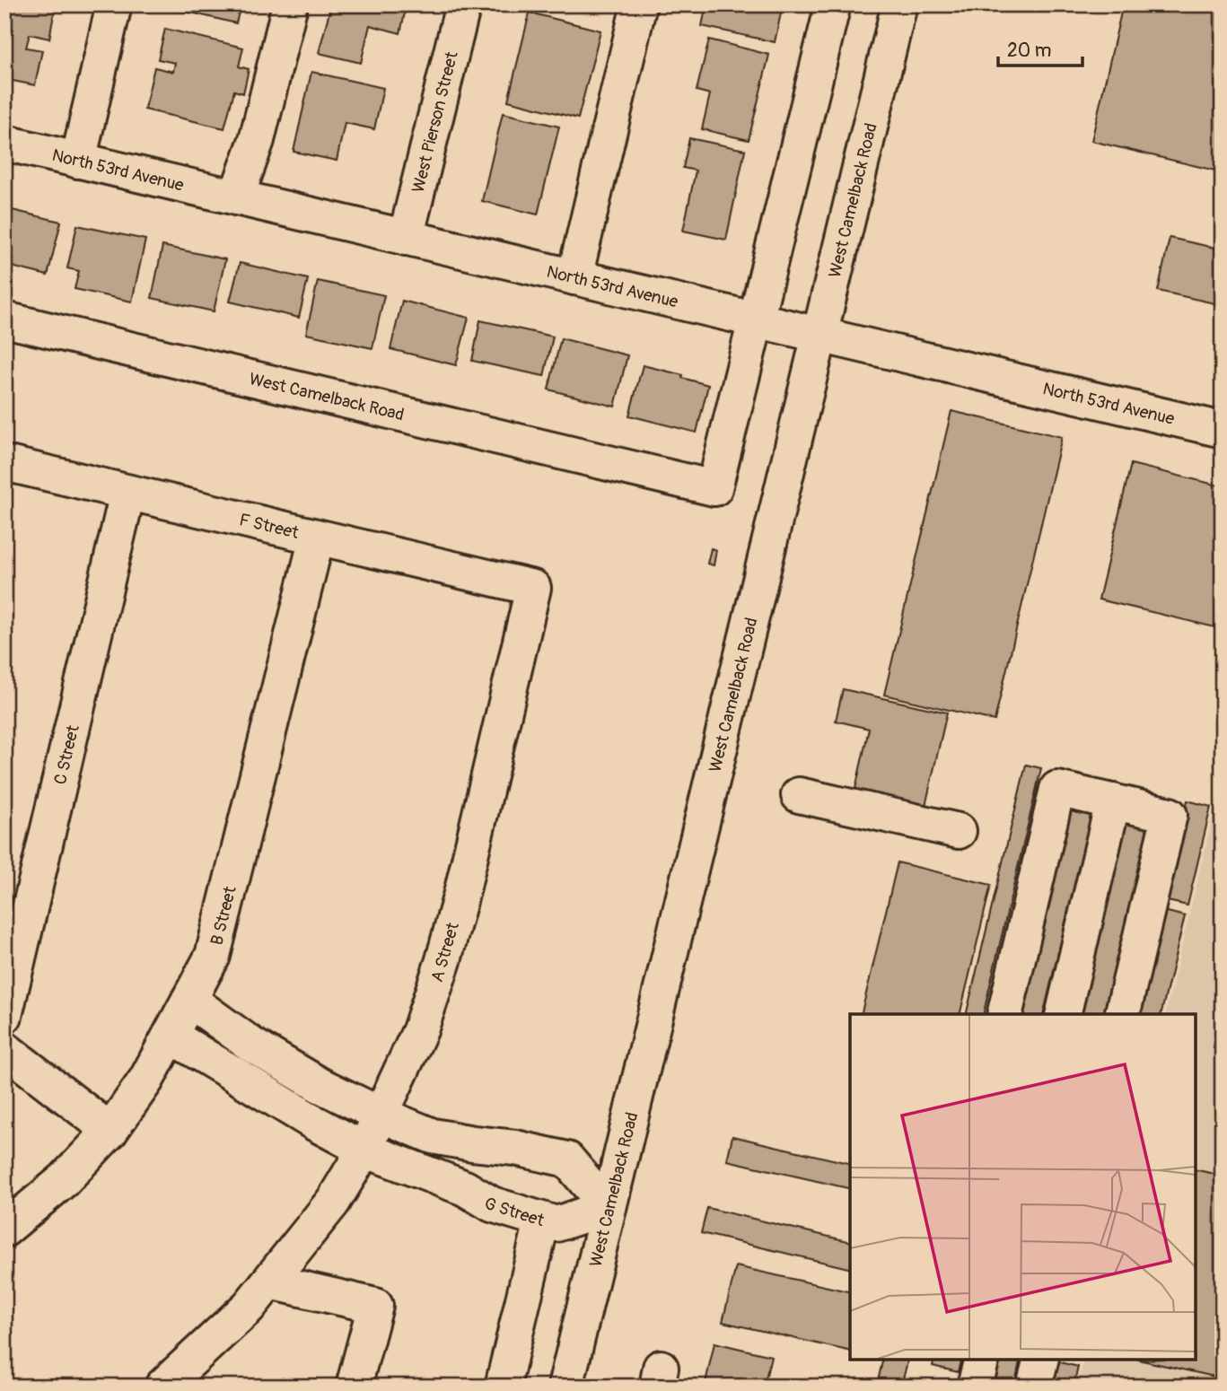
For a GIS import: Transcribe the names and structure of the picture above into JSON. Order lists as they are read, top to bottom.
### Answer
{
  "streets": {
    "street": [
      "West Pierson Street",
      "North 53rd Avenue",
      "West Camelback Road",
      "F Street",
      "C Street",
      "B Street",
      "A Street",
      "G Street"
    ]
  },
  "crossings": [
    ["West Pierson Street", "North 53rd Avenue"],
    ["North 53rd Avenue", "West Camelback Road"],
    ["West Camelback Road", "G Street"],
    ["F Street", "C Street"],
    ["F Street", "B Street"],
    ["F Street", "A Street"],
    ["B Street", "G Street"],
    ["A Street", "G Street"]
  ],
  "scale_bar": "20 m"
}
